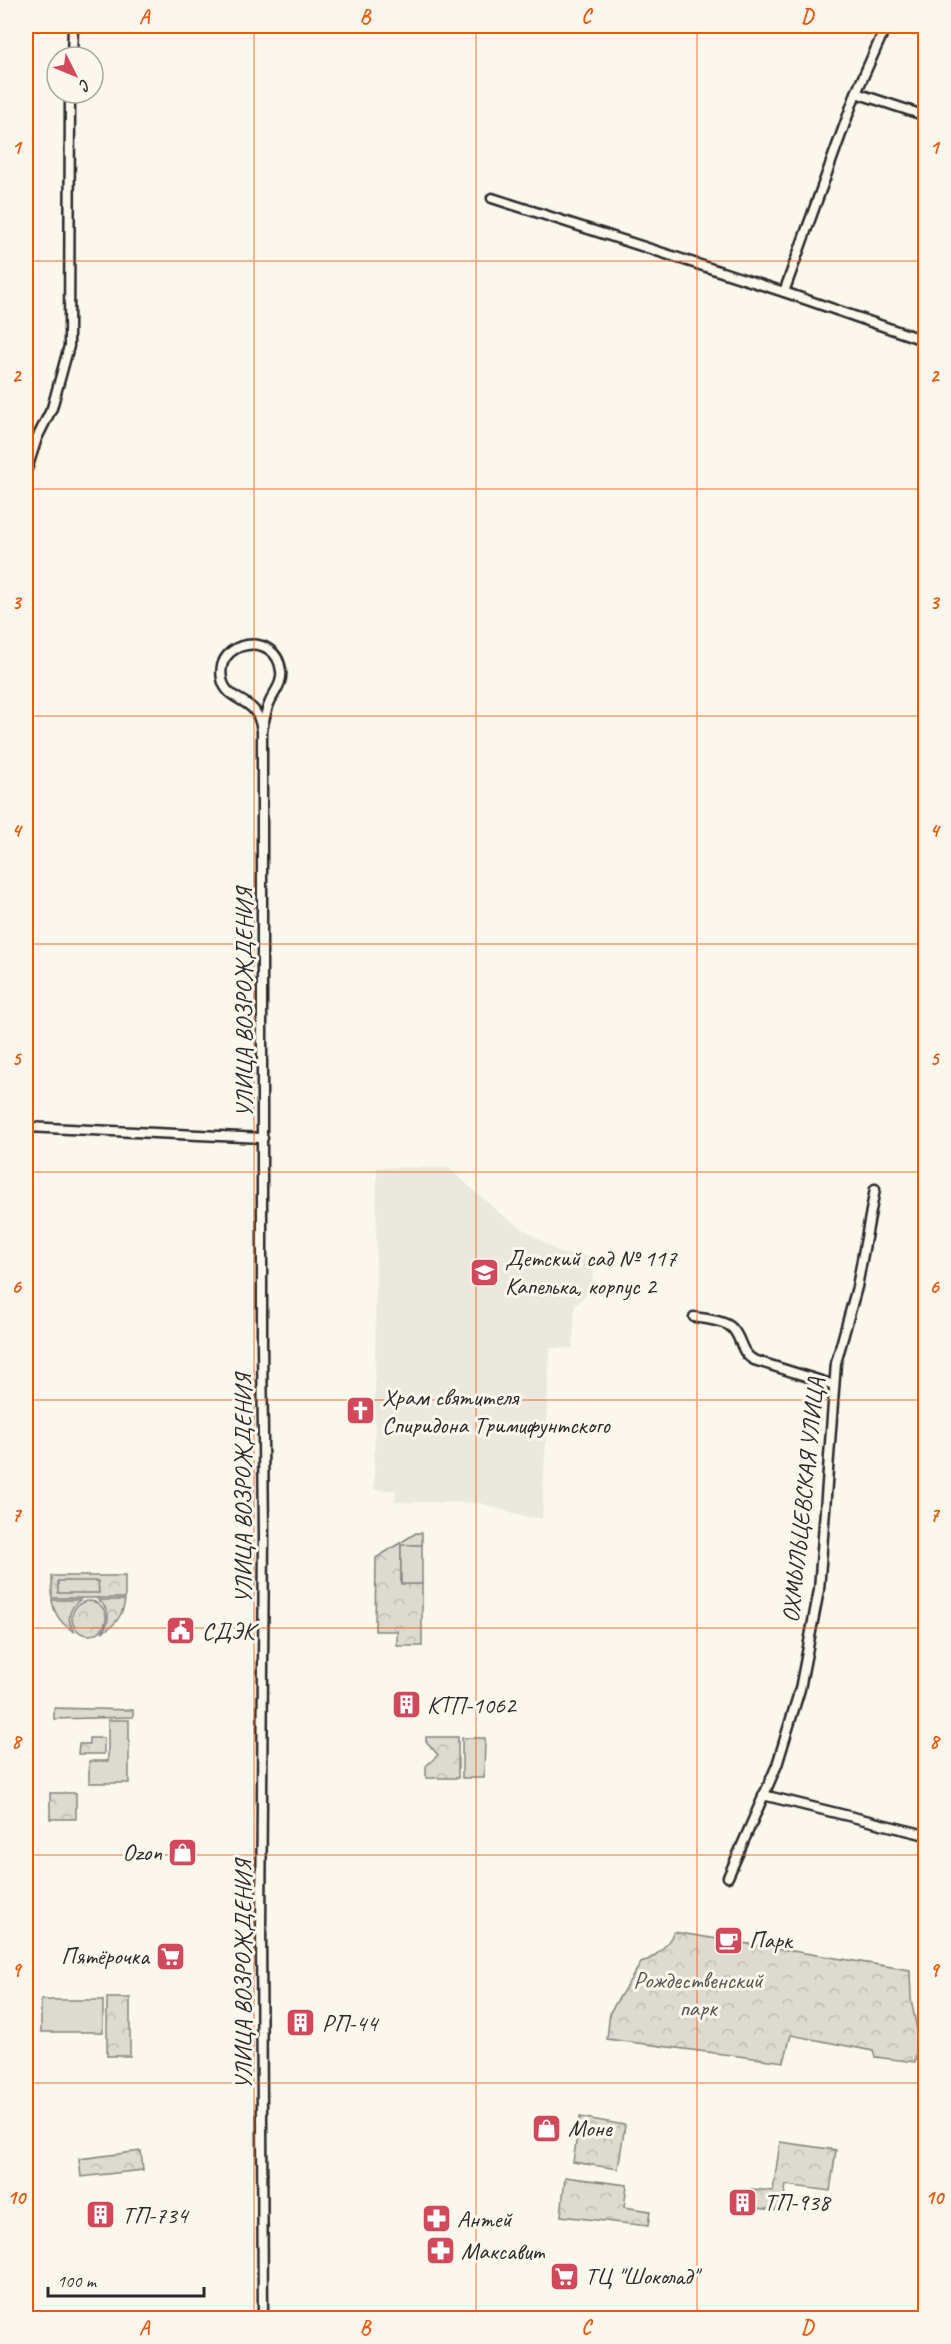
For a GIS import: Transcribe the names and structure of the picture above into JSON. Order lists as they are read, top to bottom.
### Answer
{
  "streets": {
    "street": ["УЛИЦА ВОЗРОЖДЕНИЯ", "ОХМЫЛЬЦЕВСКАЯ УЛИЦА"]
  },
  "parks": ["Рождественский парк"],
  "places": {
    "school or university": ["Детский сад № 117 Капелька, корпус 2"],
    "church": ["Храм святителя Спиридона Тримифунтского"],
    "public building": ["СДЭК"],
    "building": [
      "КТП-1062",
      "РП-44",
      "ТП-938",
      "ТП-734"
    ],
    "shop": ["Ozon", "Моне"],
    "cafe": ["Парк"],
    "supermarket": ["Пятёрочка", "ТЦ \"Шоколад\""],
    "pharmacy": ["Антей", "Максавит"]
  },
  "scale_bar": "100 m",
  "north": "bottom right",
  "grid": {
    "columns": [
      "A",
      "B",
      "C",
      "D"
    ],
    "rows": [
      "1",
      "2",
      "3",
      "4",
      "5",
      "6",
      "7",
      "8",
      "9",
      "10"
    ]
  }
}
